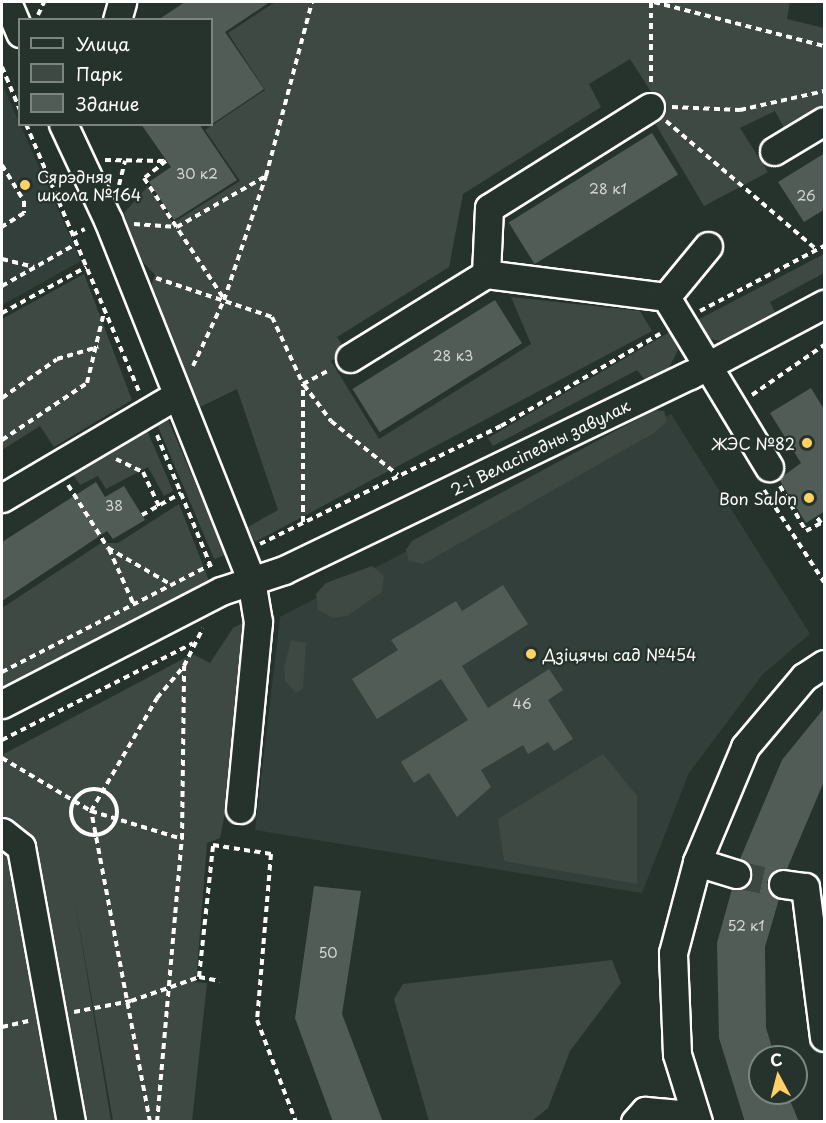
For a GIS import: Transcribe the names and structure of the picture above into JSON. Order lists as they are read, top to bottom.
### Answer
{
  "streets": {
    "street": ["2-і Веласіпедны завулак"]
  },
  "places": [
    "Сярэдняя школа №164",
    "ЖЭС №82",
    "Bon Salon",
    "Дзіцячы сад №454"
  ],
  "house_numbers": [
    "30 к2",
    "28 к1",
    "26",
    "28 к3",
    "38",
    "46",
    "52 к1",
    "50"
  ],
  "legend": ["Улица", "Парк", "Здание"],
  "north": "top"
}
